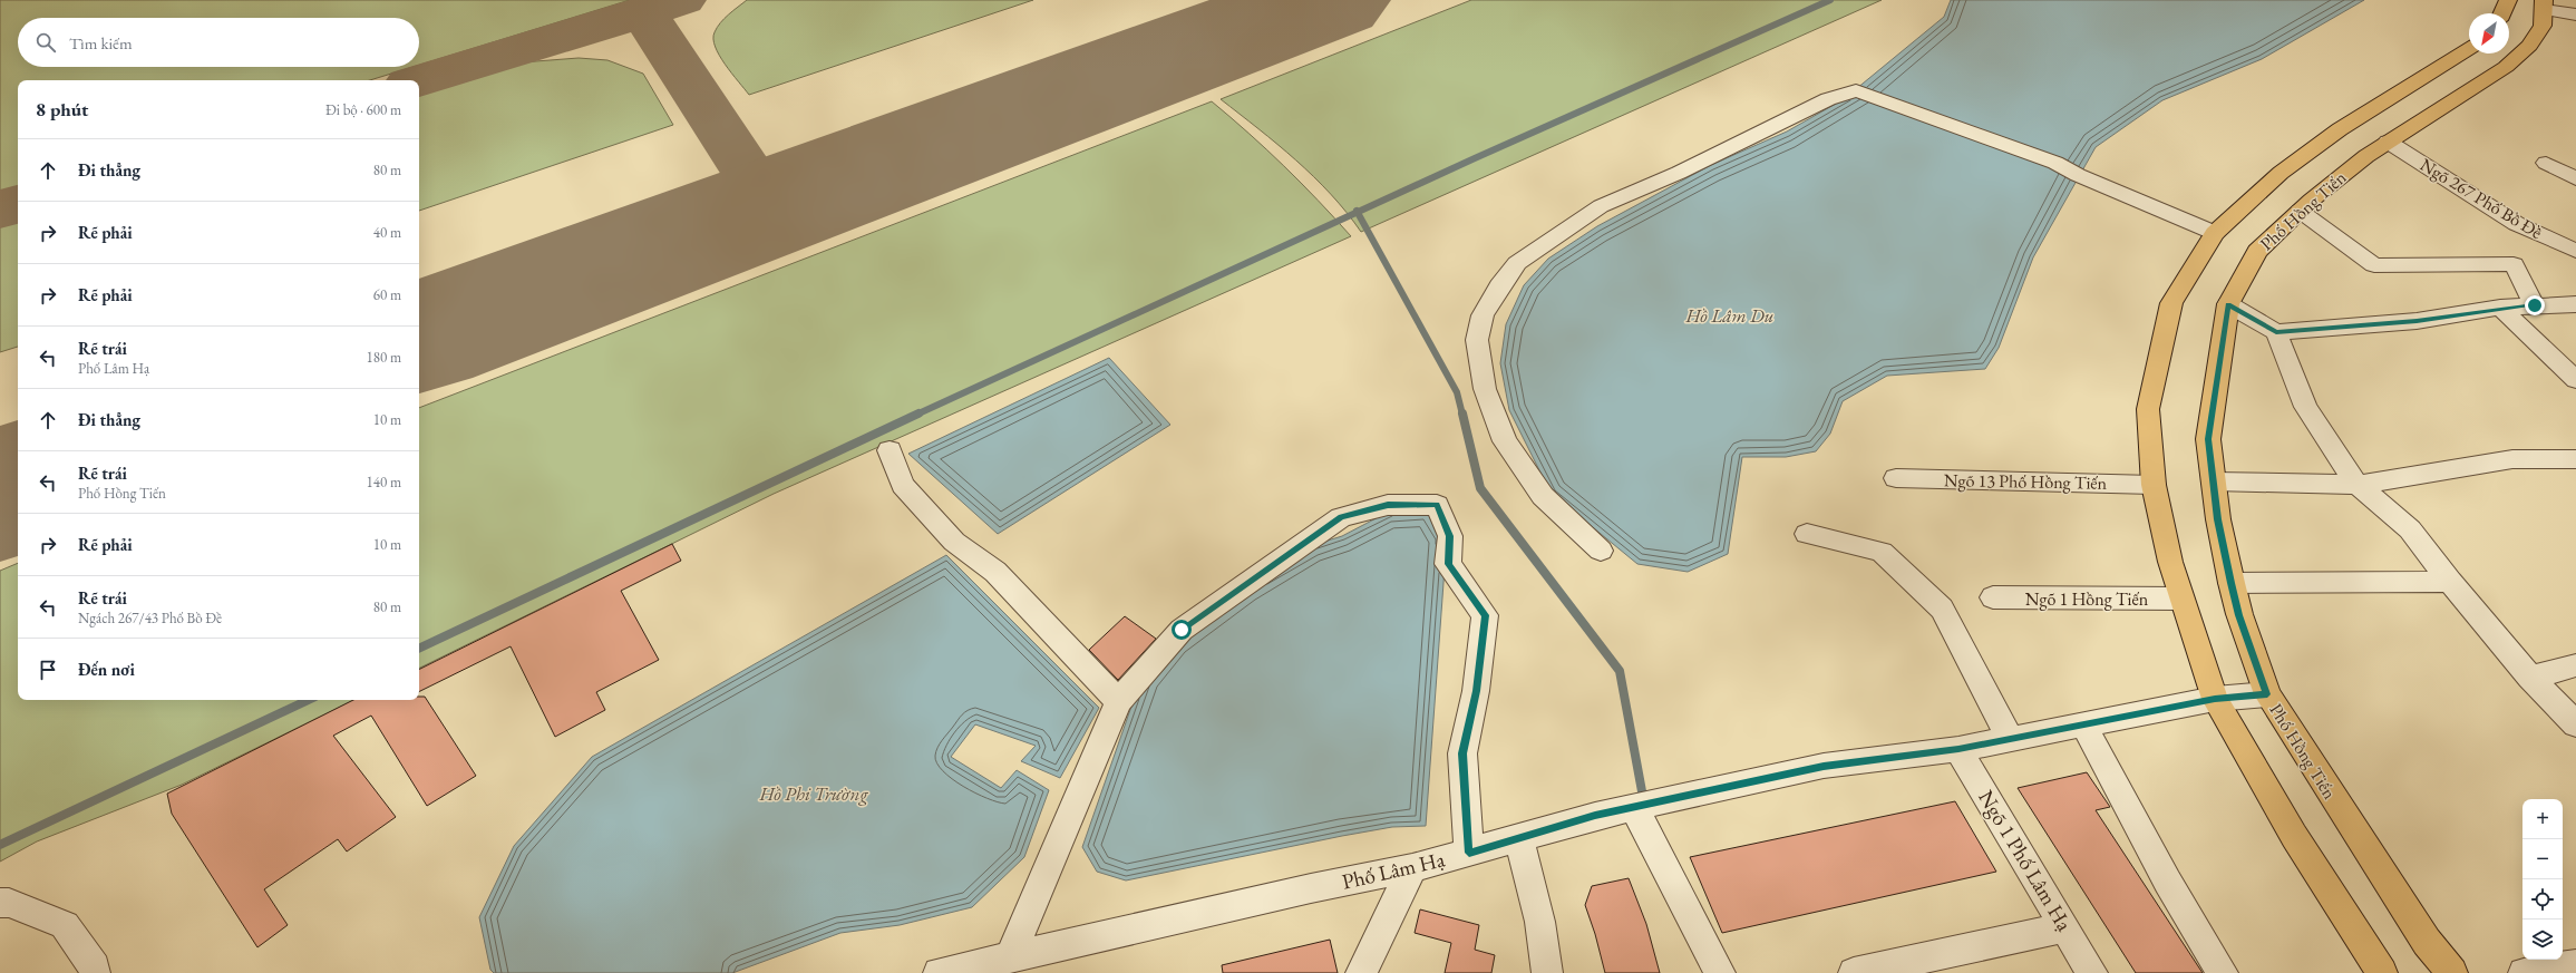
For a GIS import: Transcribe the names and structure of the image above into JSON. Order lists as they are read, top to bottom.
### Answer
{
  "streets": {
    "main road": ["Phố Hồng Tiến"],
    "street": [
      "Ngõ 267 Phố Bồ Đề",
      "Ngõ 13 Phố Hồng Tiến",
      "Ngõ 1 Hồng Tiến",
      "Ngõ 1 Phố Lâm Hạ",
      "Phố Lâm Hạ"
    ]
  },
  "crossings": [
    ["Ngõ 267 Phố Bồ Đề", "Phố Hồng Tiến"],
    ["Phố Hồng Tiến", "Phố Lâm Hạ"],
    ["Ngõ 1 Phố Lâm Hạ", "Phố Lâm Hạ"]
  ],
  "water": ["Hồ Lâm Du", "Hồ Phi Trường"],
  "north": "bottom left",
  "page": {
    "search": "Tìm kiếm",
    "heading": ["8 phút", "Đi bộ · 600 m"],
    "list": [
      ["Đi thẳng", "80 m"],
      ["Rẽ phải", "40 m"],
      ["Rẽ phải", "60 m"],
      ["Rẽ trái", "Phố Lâm Hạ", "180 m"],
      ["Đi thẳng", "10 m"],
      ["Rẽ trái", "Phố Hồng Tiến", "140 m"],
      ["Rẽ phải", "10 m"],
      ["Rẽ trái", "Ngách 267/43 Phố Bồ Đề", "80 m"],
      "Đến nơi"
    ],
    "map_buttons": ["+", "−"]
  }
}
